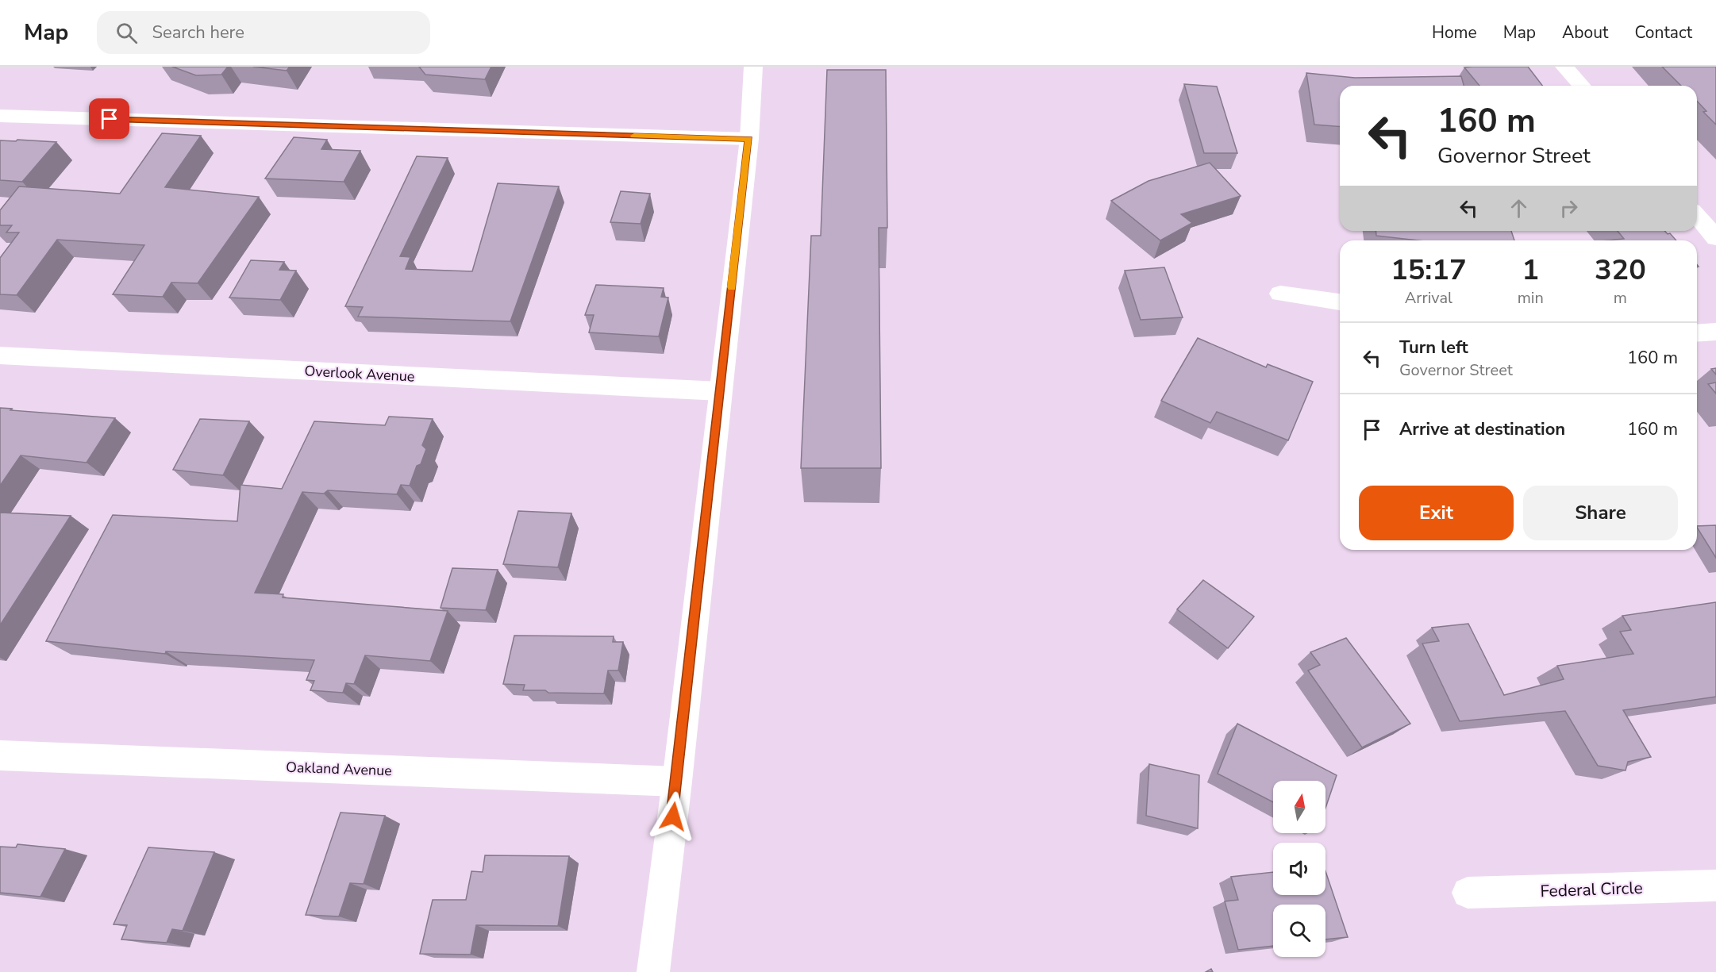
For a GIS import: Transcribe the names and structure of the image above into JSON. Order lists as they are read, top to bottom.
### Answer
{
  "streets": {
    "street": ["Overlook Avenue", "Oakland Avenue", "Federal Circle"]
  },
  "north": "top",
  "page": {
    "header": "Map",
    "search": "Search here",
    "nav": [
      "Home",
      "Map",
      "About",
      "Contact"
    ],
    "turn": ["160 m", "Governor Street"],
    "eta": [
      "15:17",
      "Arrival",
      "1",
      "min",
      "320",
      "m"
    ],
    "list": [
      {
        "name": "Turn left",
        "note": "Governor Street",
        "value": "160 m"
      },
      {
        "name": "Arrive at destination",
        "value": "160 m"
      }
    ],
    "buttons": ["Exit", "Share"]
  }
}
